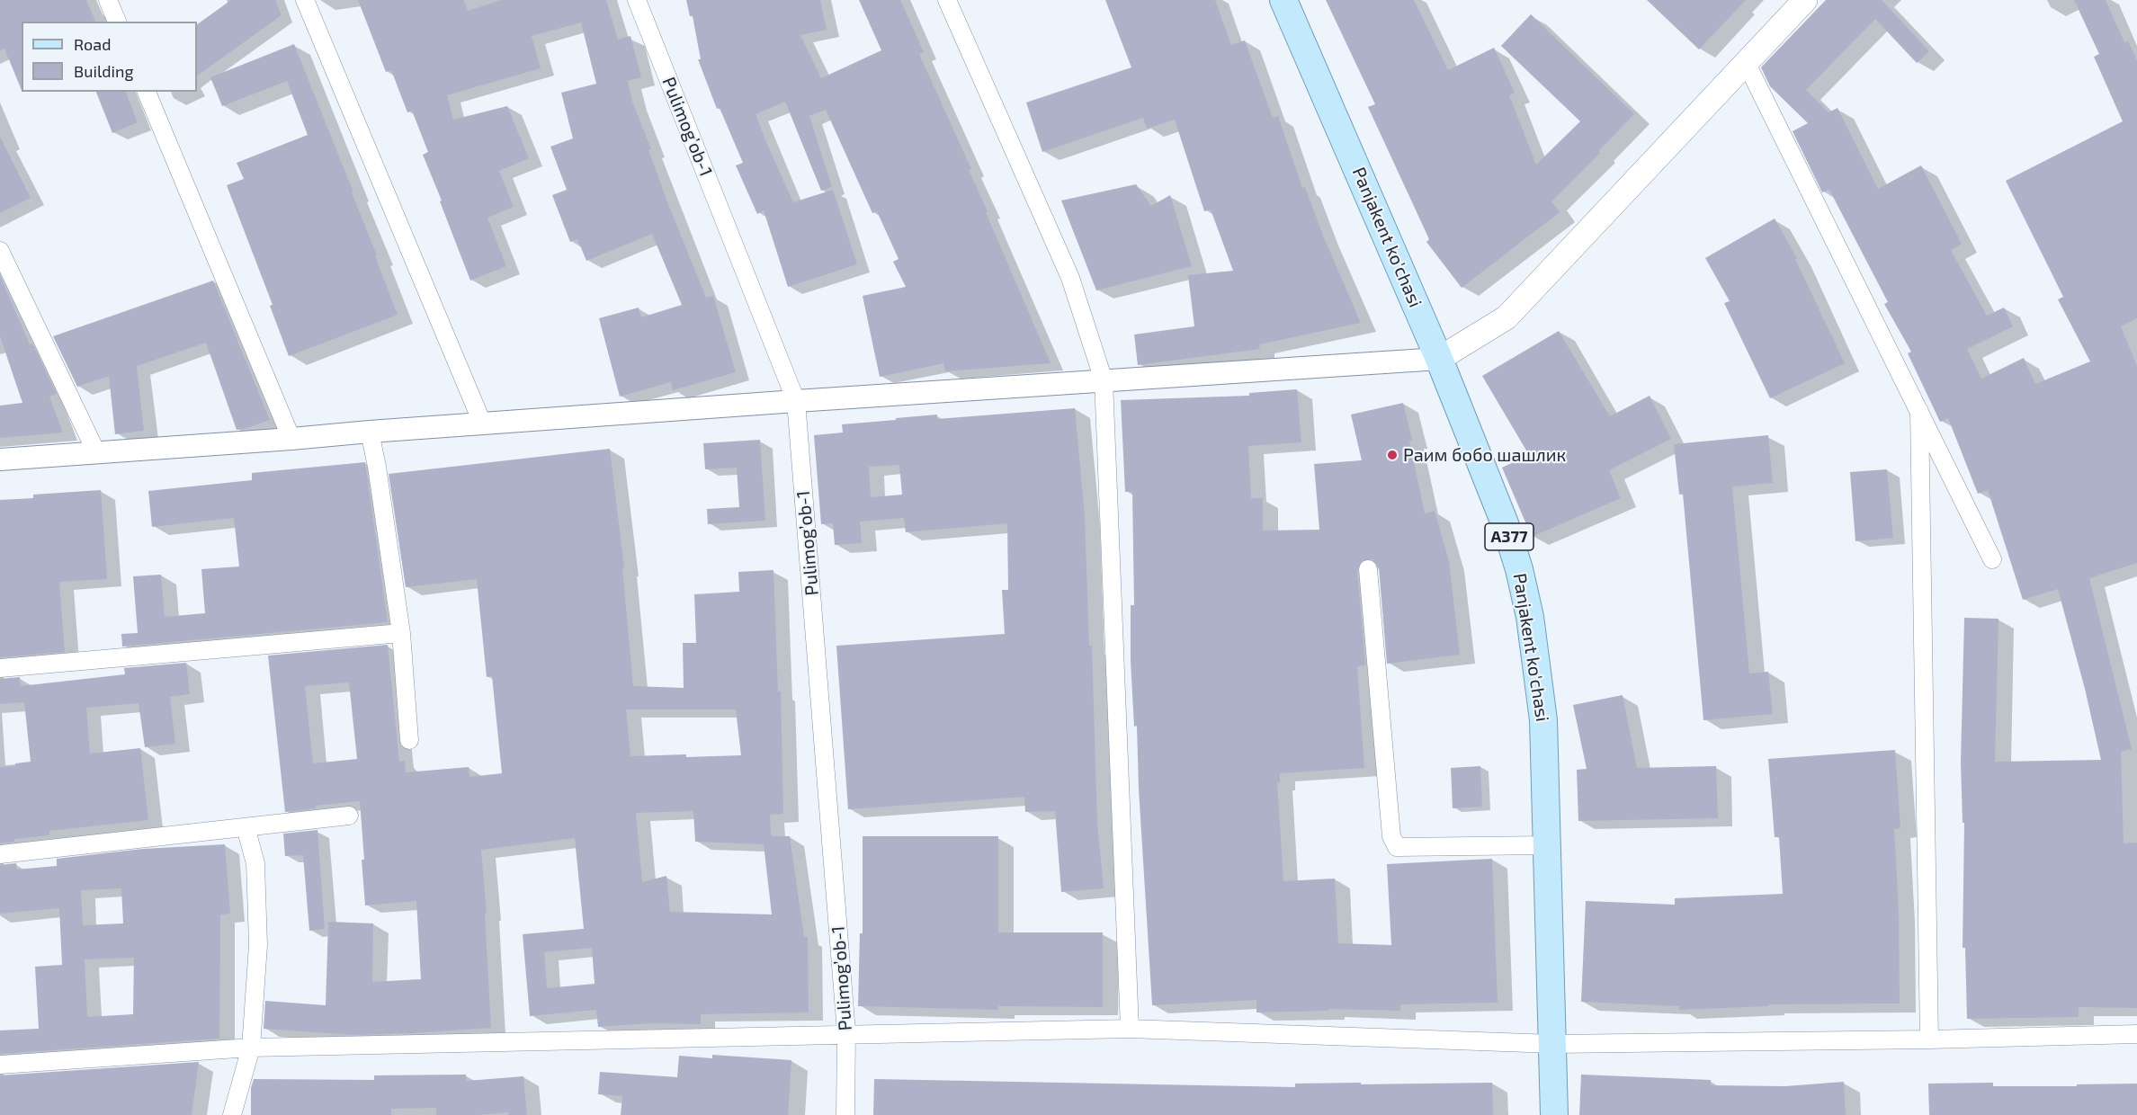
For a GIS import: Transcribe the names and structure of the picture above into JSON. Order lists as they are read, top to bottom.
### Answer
{
  "streets": {
    "main road": ["Panjakent ko'chasi", "A377"],
    "street": ["Pulimog’ob-1"]
  },
  "places": ["Раим бобо шашлик"],
  "legend": ["Road", "Building"]
}
